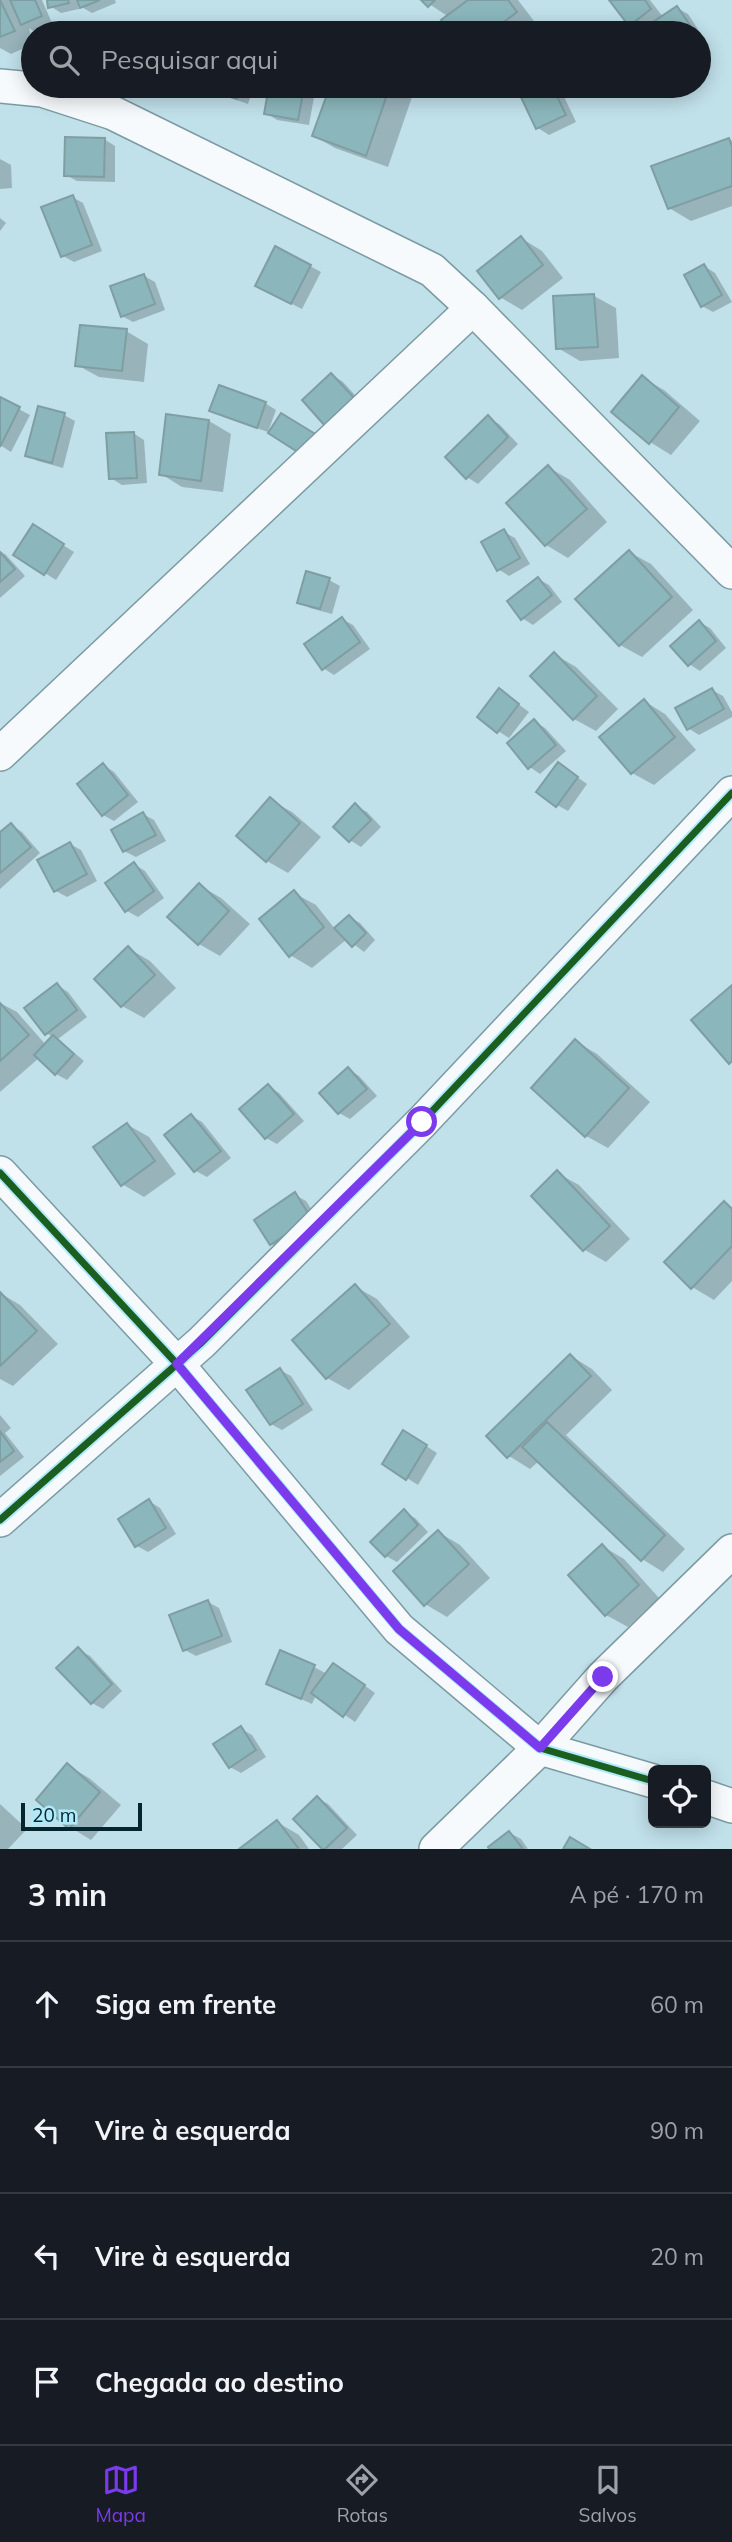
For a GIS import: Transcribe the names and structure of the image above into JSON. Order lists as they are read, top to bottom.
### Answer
{
  "scale_bar": "20 m",
  "page": {
    "search": "Pesquisar aqui",
    "scale": "20 m",
    "heading": ["3 min", "A pé · 170 m"],
    "list": [
      ["Siga em frente", "60 m"],
      ["Vire à esquerda", "90 m"],
      ["Vire à esquerda", "20 m"],
      "Chegada ao destino"
    ],
    "nav": ["Mapa", "Rotas", "Salvos"]
  }
}
